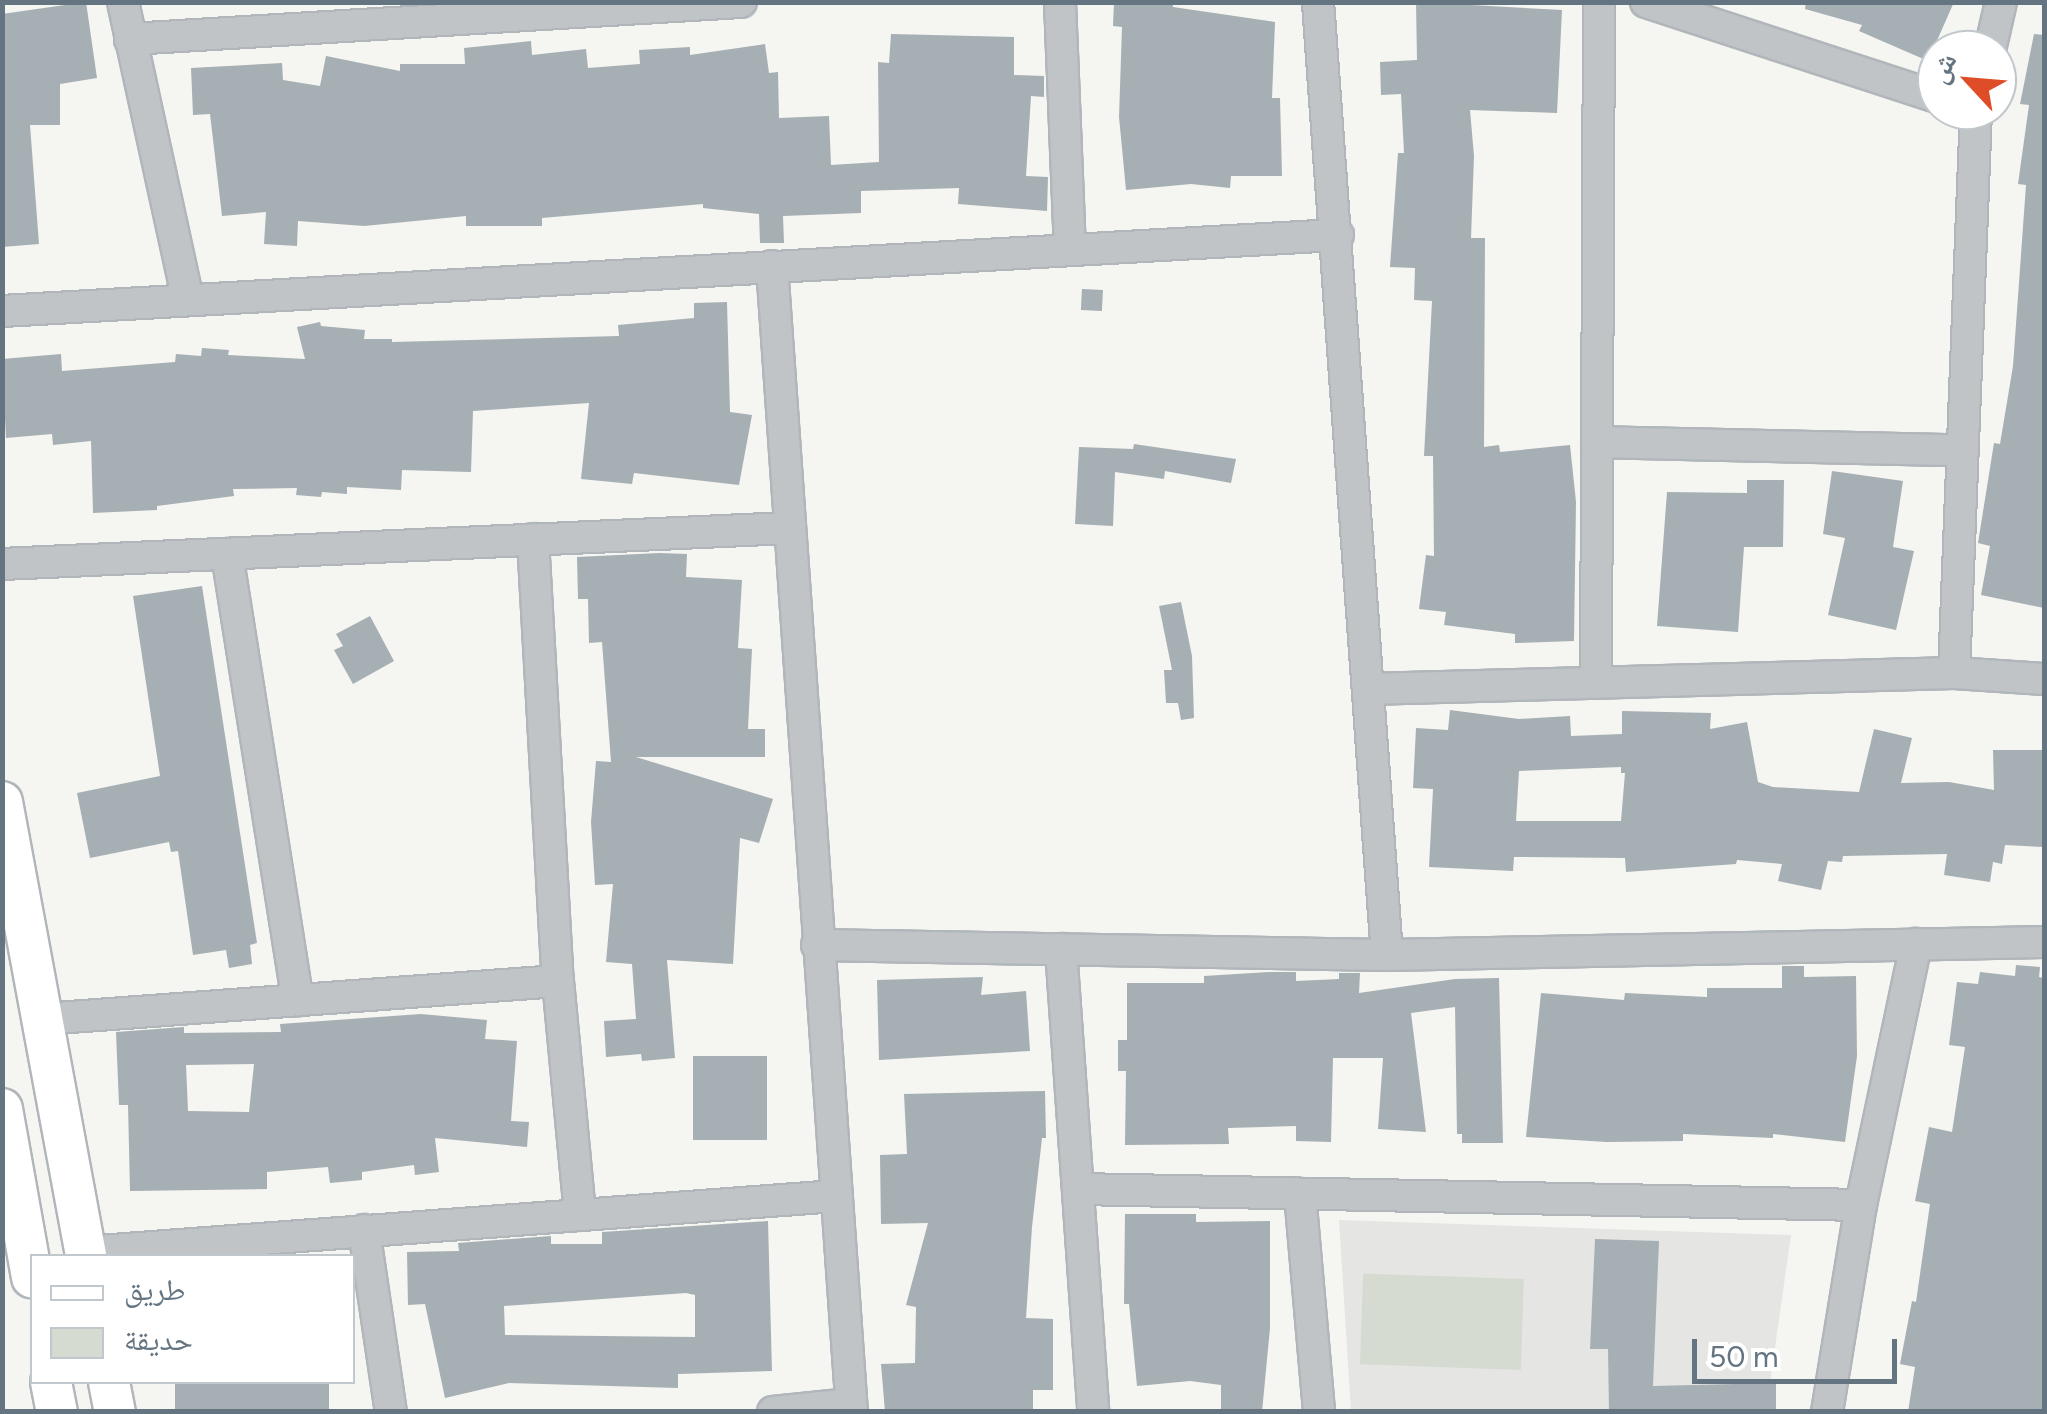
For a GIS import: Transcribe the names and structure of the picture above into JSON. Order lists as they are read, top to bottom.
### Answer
{
  "legend": ["طريق", "حديقة"],
  "scale_bar": "50 m",
  "north": "top left"
}
